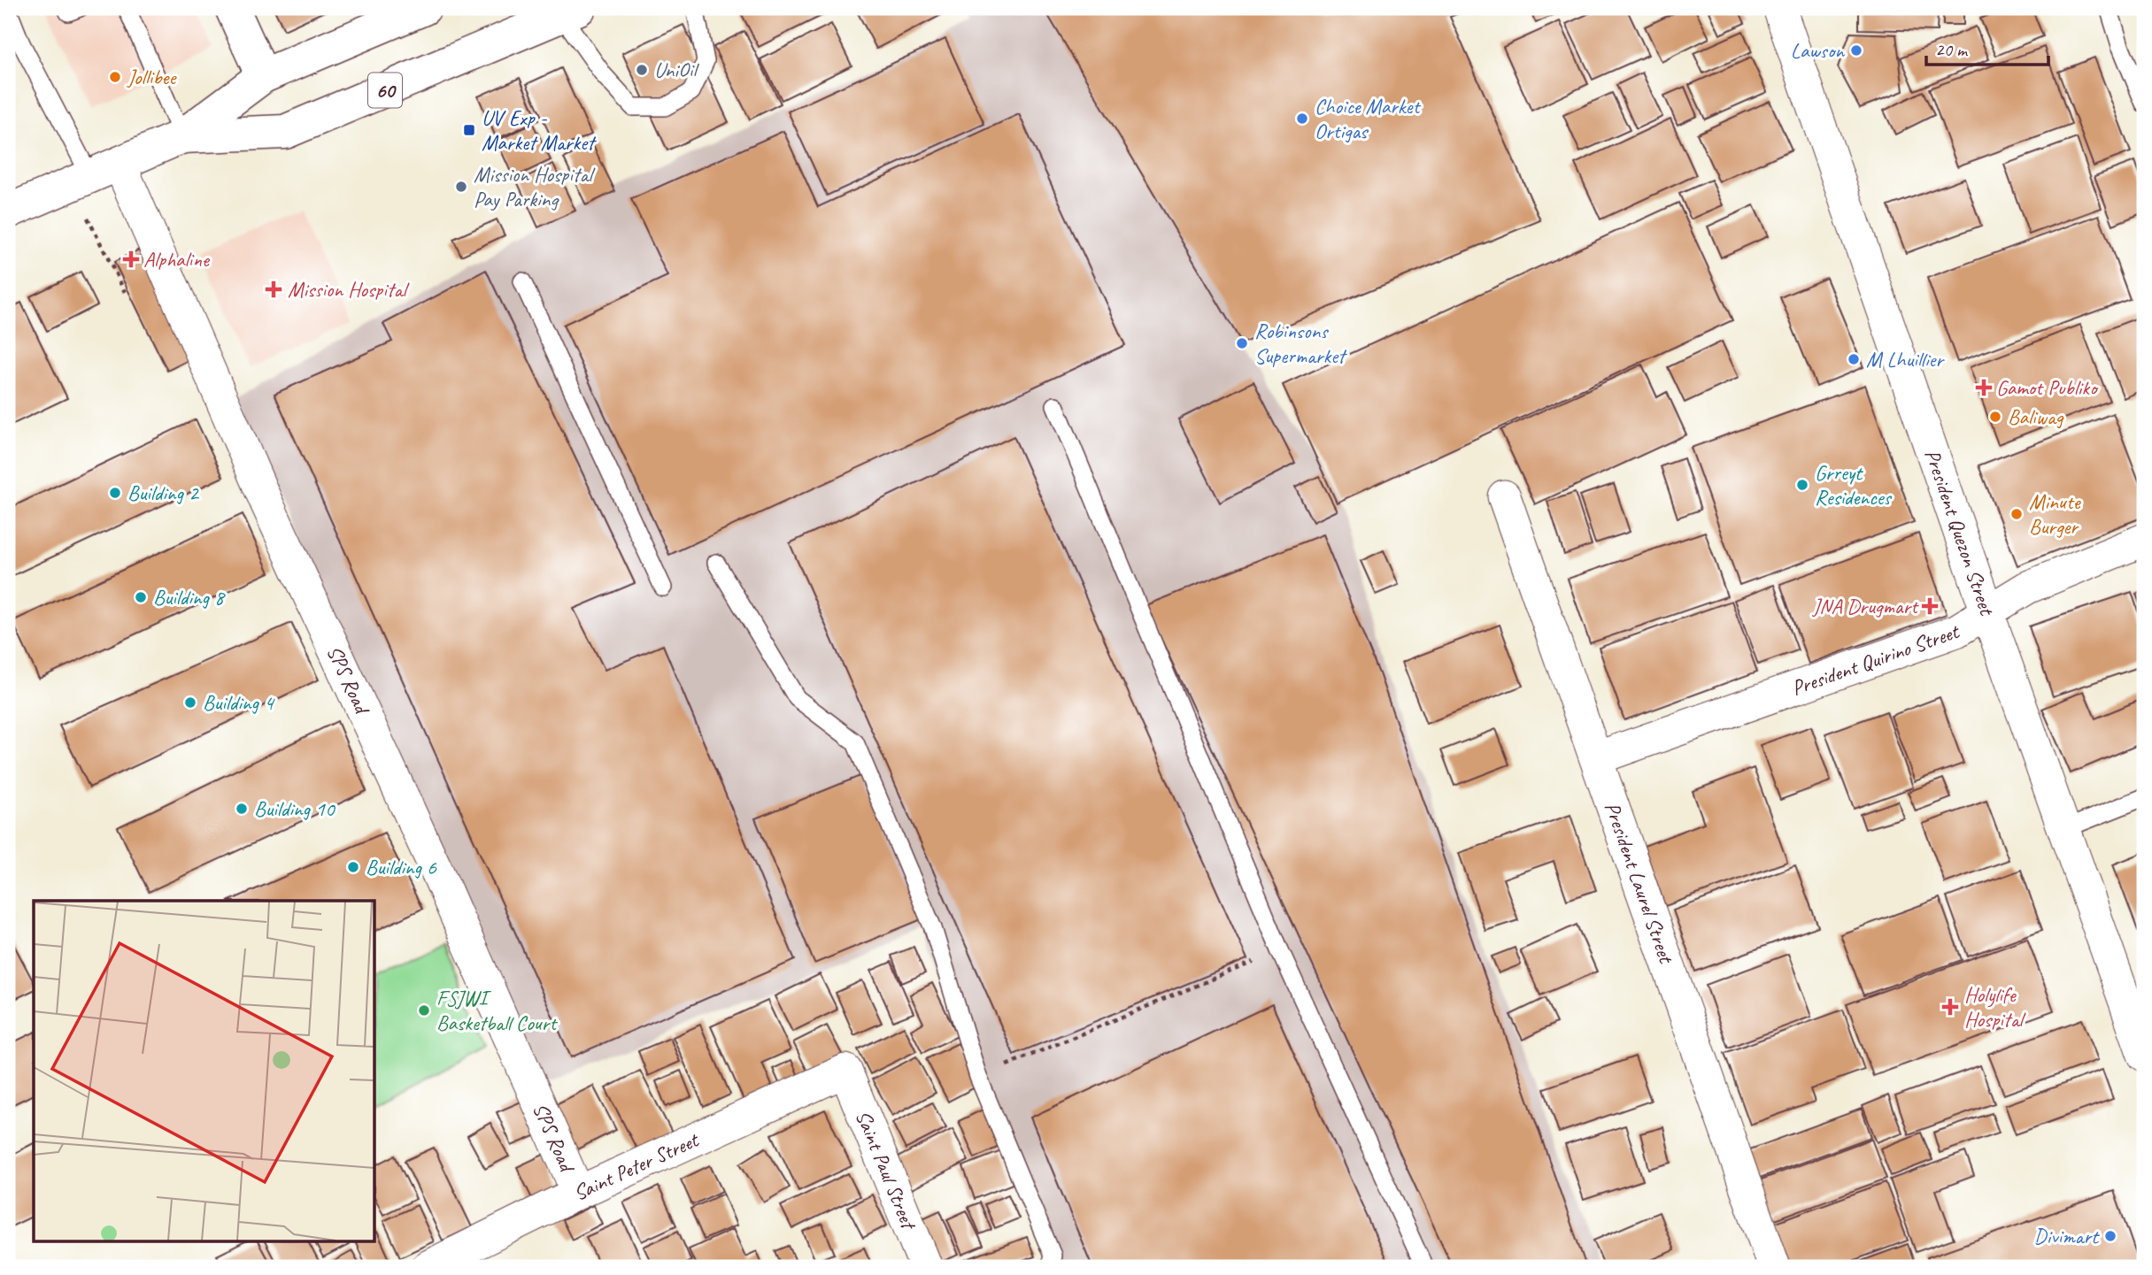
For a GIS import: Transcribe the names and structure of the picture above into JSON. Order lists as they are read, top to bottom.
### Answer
{
  "streets": {
    "main road": ["60"],
    "street": [
      "President Quezon Street",
      "President Quirino Street",
      "SPS Road",
      "President Laurel Street",
      "Saint Peter Street",
      "Saint Paul Street"
    ]
  },
  "crossings": [
    ["60", "SPS Road"],
    ["President Quezon Street", "President Quirino Street"],
    ["President Quirino Street", "President Laurel Street"],
    ["SPS Road", "Saint Peter Street"],
    ["Saint Peter Street", "Saint Paul Street"]
  ],
  "places": {
    "other": [
      "Lawson",
      "UniOil",
      "Jollibee",
      "Choice Market Ortigas",
      "Mission Hospital Pay Parking",
      "Robinsons Supermarket",
      "M Lhuillier",
      "Baliwag",
      "Grreyt Residences",
      "Building 2",
      "Minute Burger",
      "Building 8",
      "Building 4",
      "Building 10",
      "Building 6",
      "FSJWI Basketball Court",
      "Divimart"
    ],
    "transit": ["UV Exp - Market Market"],
    "health": [
      "Alphaline",
      "Mission Hospital",
      "Gamot Publiko",
      "JNA Drugmart",
      "Holylife Hospital"
    ]
  },
  "scale_bar": "20 m"
}
